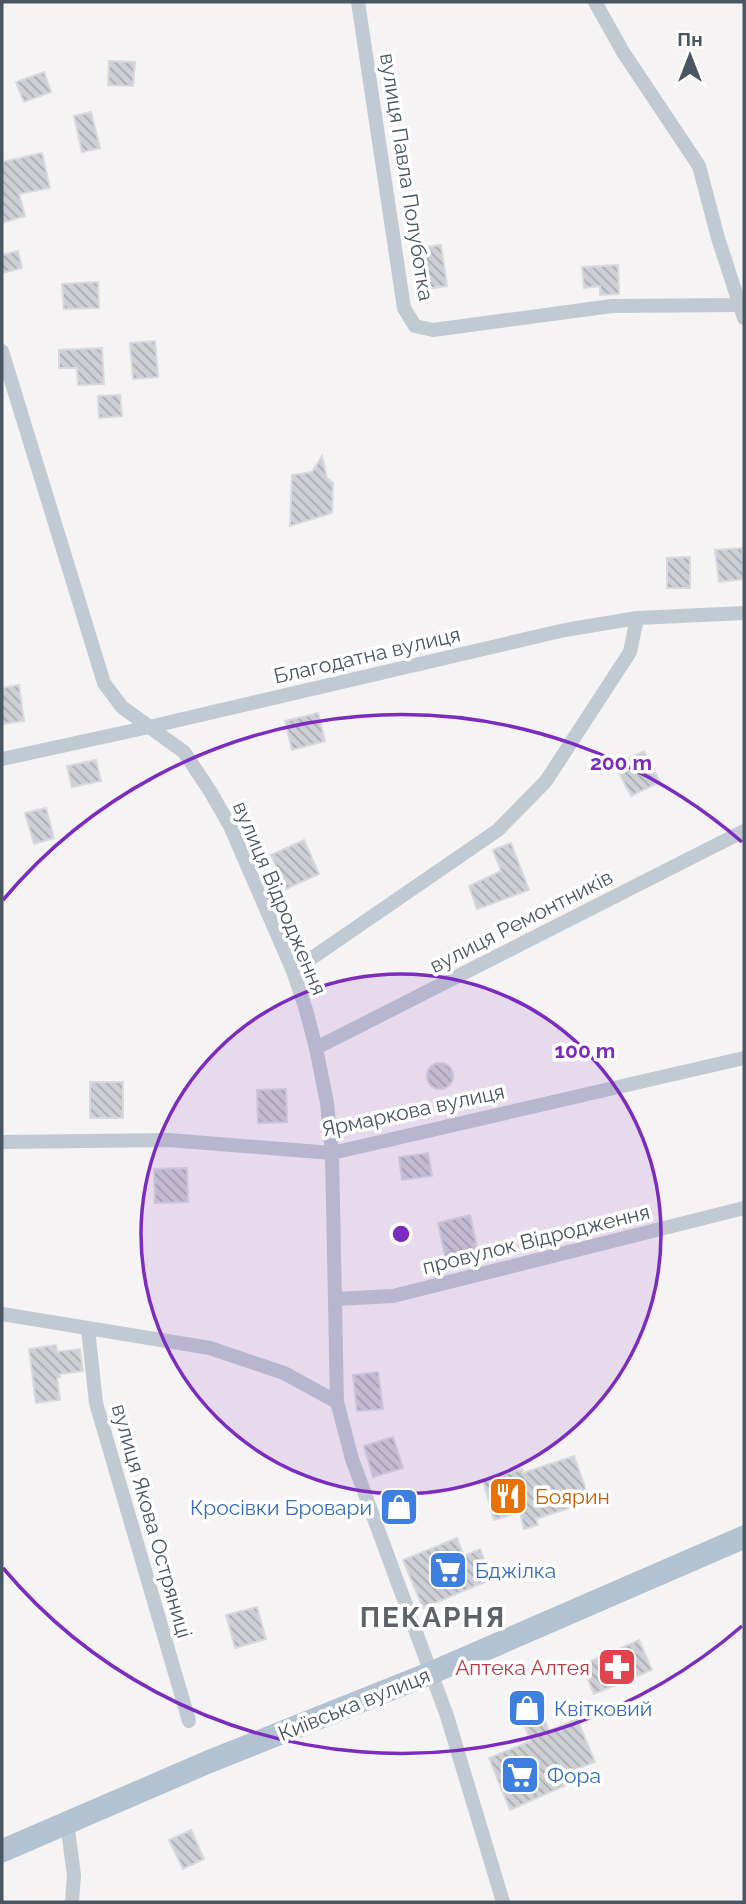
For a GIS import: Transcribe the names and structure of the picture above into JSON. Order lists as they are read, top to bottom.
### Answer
{
  "streets": {
    "main road": ["Київська вулиця"],
    "street": [
      "вулиця Павла Полуботка",
      "Благодатна вулиця",
      "вулиця Відродження",
      "вулиця Ремонтників",
      "Ярмаркова вулиця",
      "провулок Відродження",
      "вулиця Якова Остряниці"
    ]
  },
  "crossings": [
    ["Благодатна вулиця", "вулиця Відродження"],
    ["вулиця Відродження", "вулиця Ремонтників"],
    ["вулиця Відродження", "Ярмаркова вулиця"],
    ["вулиця Відродження", "провулок Відродження"],
    ["вулиця Відродження", "Київська вулиця"]
  ],
  "districts": ["ПЕКАРНЯ"],
  "places": {
    "restaurant": ["Боярин"],
    "shop": ["Кросівки Бровари", "Квітковий"],
    "supermarket": ["Бджілка", "Фора"],
    "pharmacy": ["Аптека Алтея"]
  },
  "north": "top",
  "rings": ["200 m", "100 m"]
}
